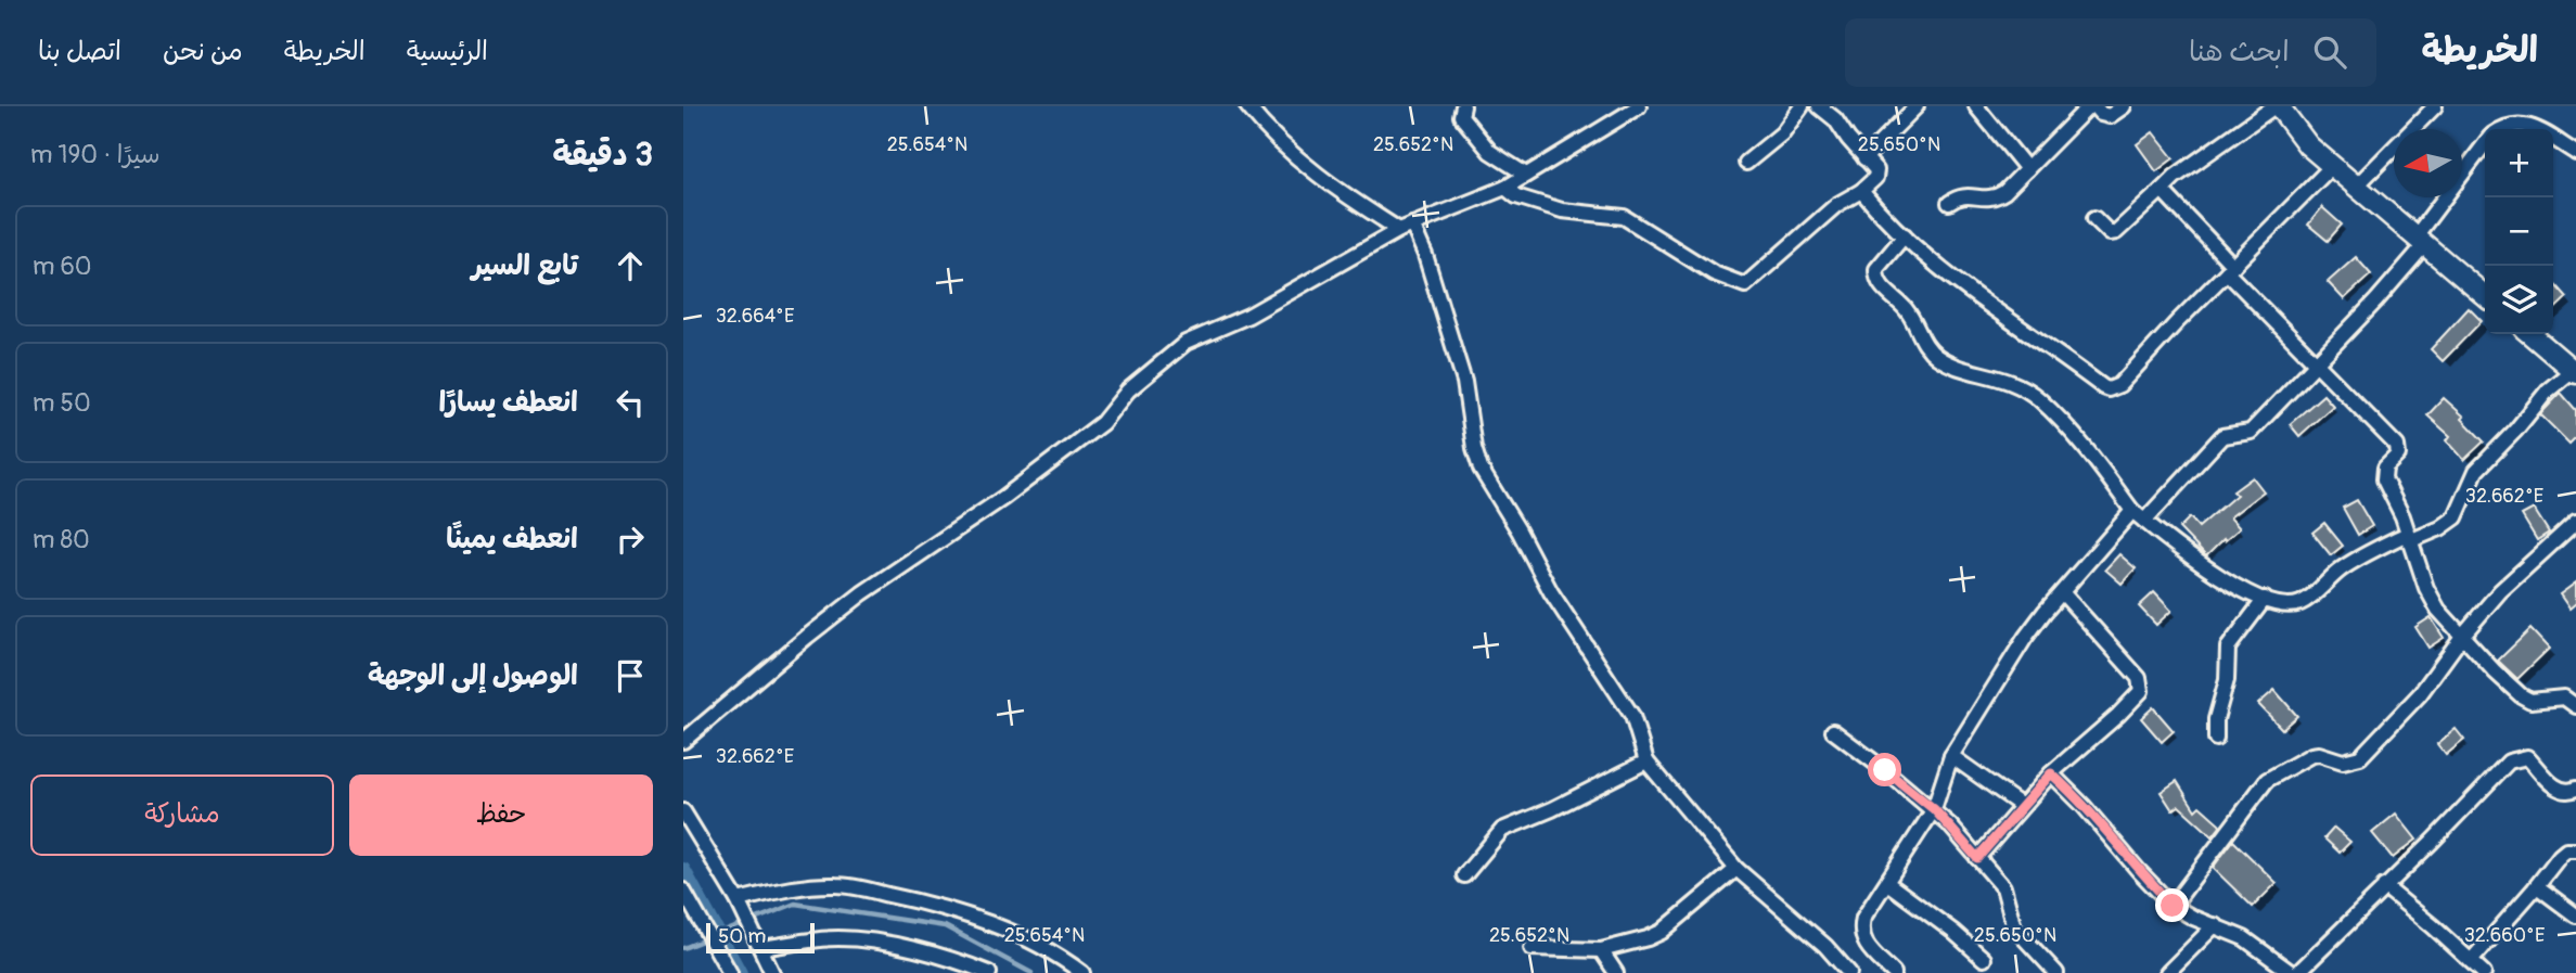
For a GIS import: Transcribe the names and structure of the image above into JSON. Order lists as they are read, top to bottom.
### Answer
{
  "scale_bar": "50 m",
  "north": "left",
  "page": {
    "header": "الخريطة",
    "search": "ابحث هنا",
    "nav": [
      "الرئيسية",
      "الخريطة",
      "من نحن",
      "اتصل بنا"
    ],
    "heading": ["3 دقيقة", "سيرًا · 190 m"],
    "map_buttons": ["+", "−"],
    "list": [
      ["تابع السير", "60 m"],
      ["انعطف يسارًا", "50 m"],
      ["انعطف يمينًا", "80 m"],
      "الوصول إلى الوجهة"
    ],
    "buttons": ["حفظ", "مشاركة"],
    "scale": "50 m"
  },
  "coordinates": [
    "25.654°N",
    "25.652°N",
    "25.650°N",
    "32.664°E",
    "32.662°E",
    "32.660°E"
  ]
}
